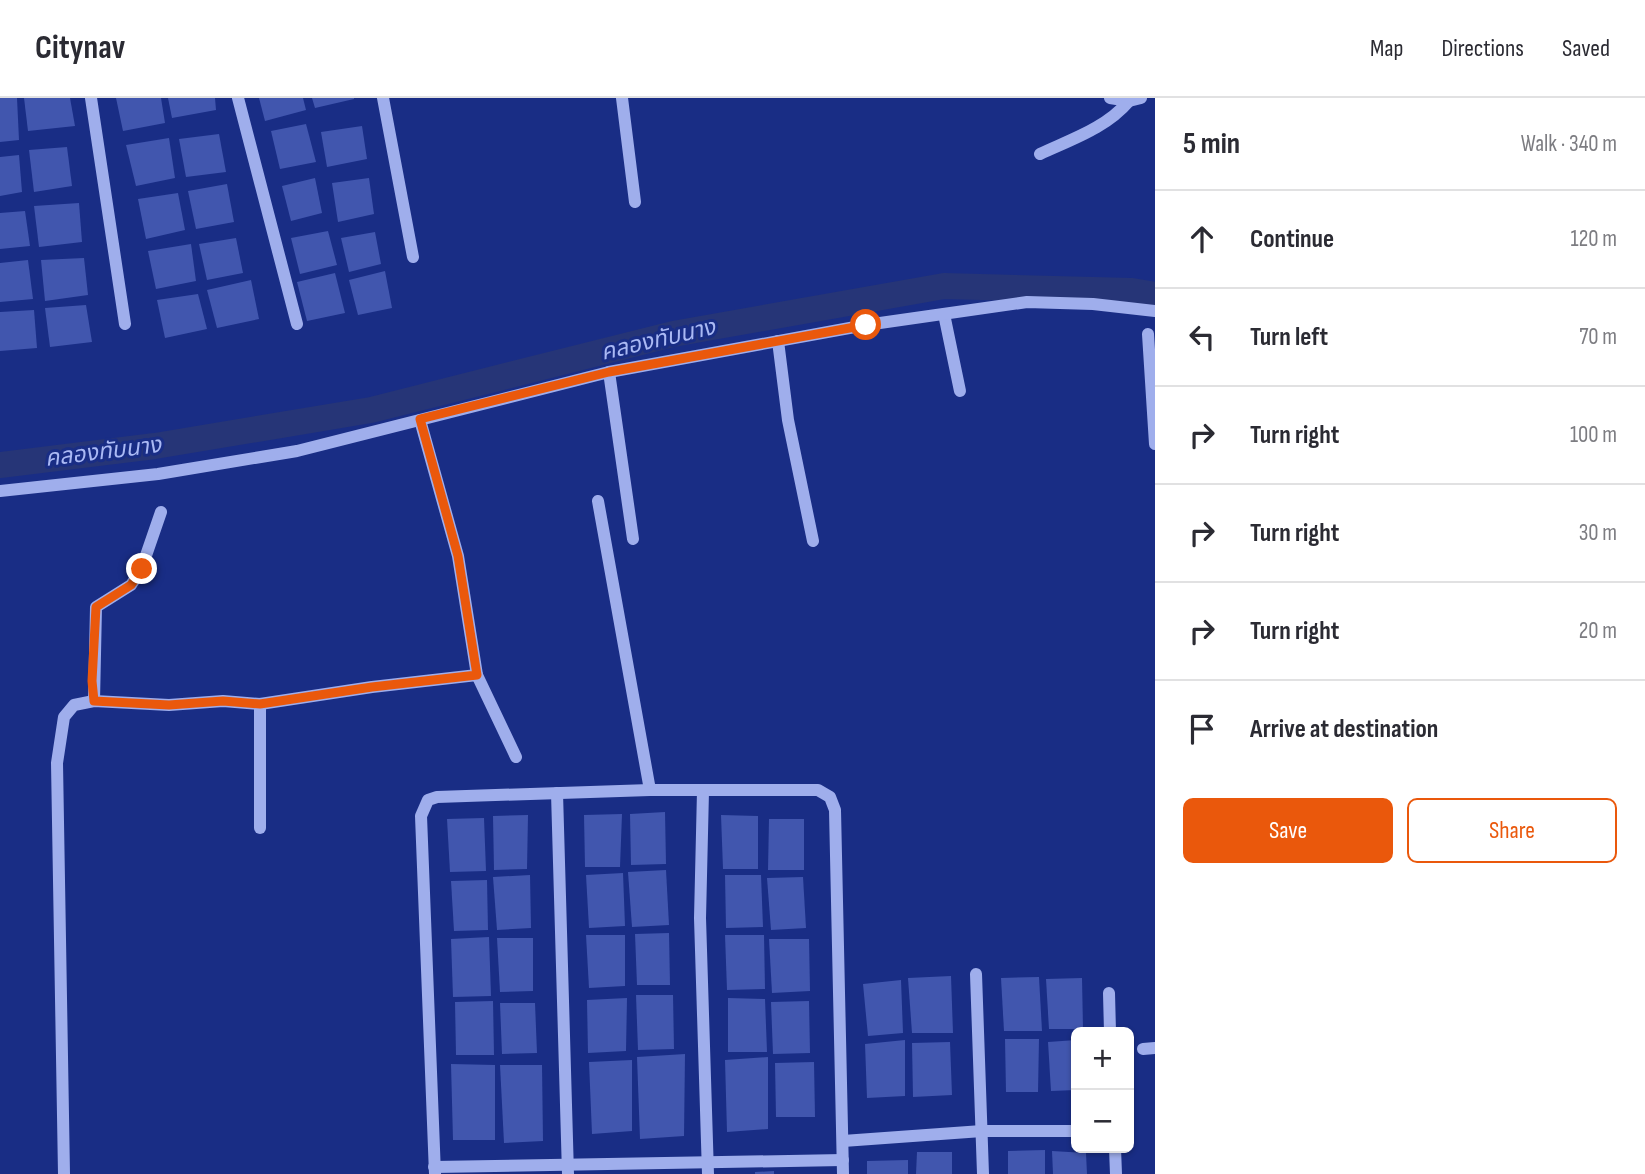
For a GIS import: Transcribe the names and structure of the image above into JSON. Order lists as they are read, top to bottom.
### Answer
{
  "water": ["คลองทับนาง"],
  "page": {
    "header": "Citynav",
    "nav": ["Map", "Directions", "Saved"],
    "heading": ["5 min", "Walk · 340 m"],
    "list": [
      ["Continue", "120 m"],
      ["Turn left", "70 m"],
      ["Turn right", "100 m"],
      ["Turn right", "30 m"],
      ["Turn right", "20 m"],
      "Arrive at destination"
    ],
    "buttons": ["Save", "Share"],
    "map_buttons": ["+", "−"]
  }
}
